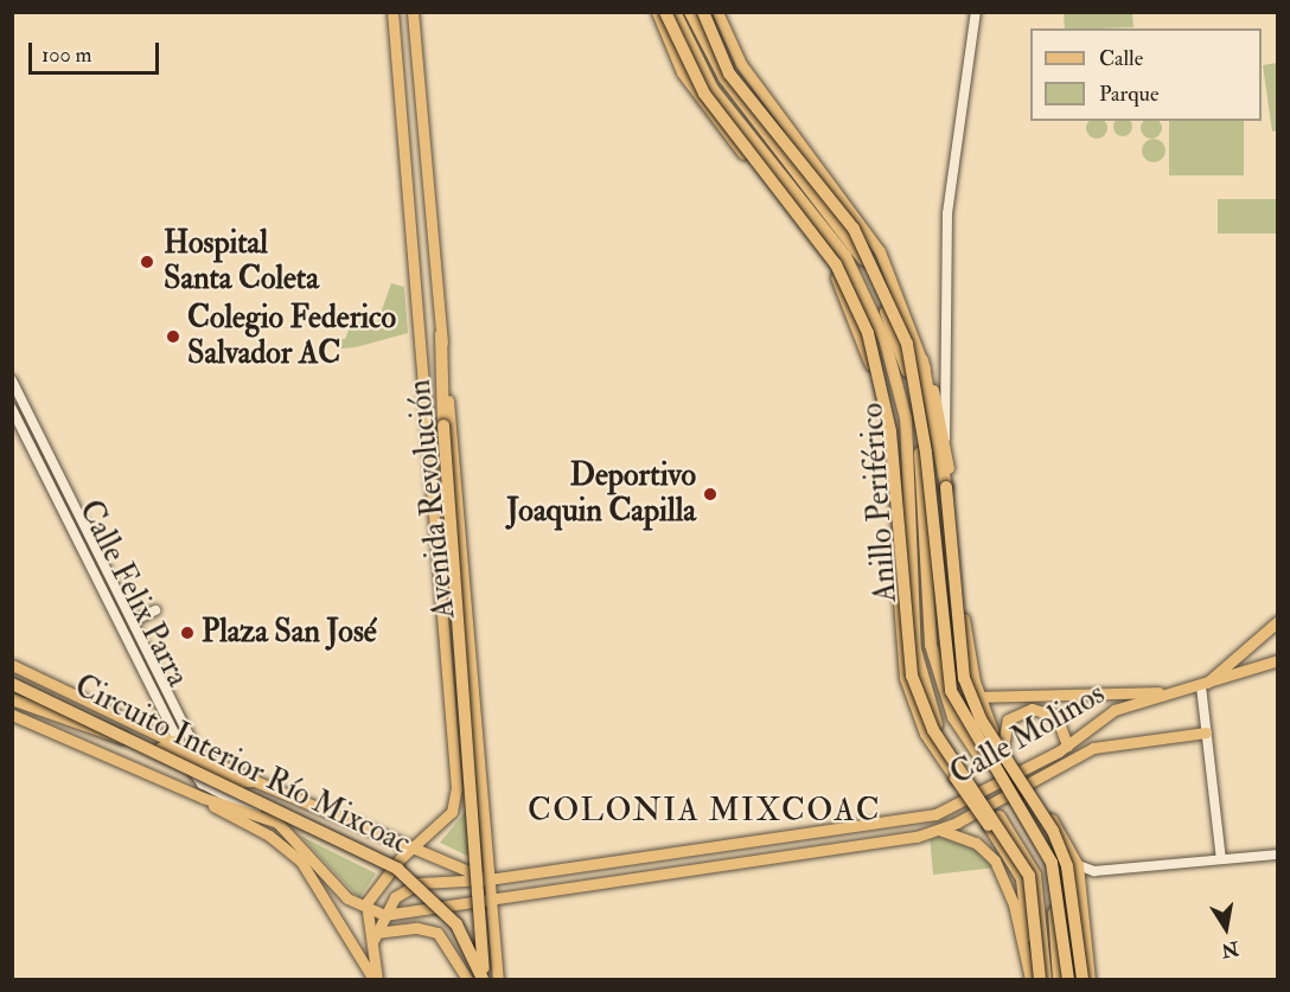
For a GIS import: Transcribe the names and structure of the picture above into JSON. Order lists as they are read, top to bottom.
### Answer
{
  "streets": {
    "highway": ["Anillo Periférico", "Circuito Interior Río Mixcoac"],
    "main road": ["Avenida Revolución", "Calle Molinos"],
    "street": ["Calle Felix Parra"]
  },
  "crossings": [
    ["Avenida Revolución", "Calle Molinos"]
  ],
  "districts": ["COLONIA MIXCOAC"],
  "places": [
    "Hospital Santa Coleta",
    "Colegio Federico Salvador AC",
    "Deportivo Joaquin Capilla",
    "Plaza San José"
  ],
  "legend": ["Calle", "Parque"],
  "scale_bar": "100 m",
  "north": "bottom"
}
